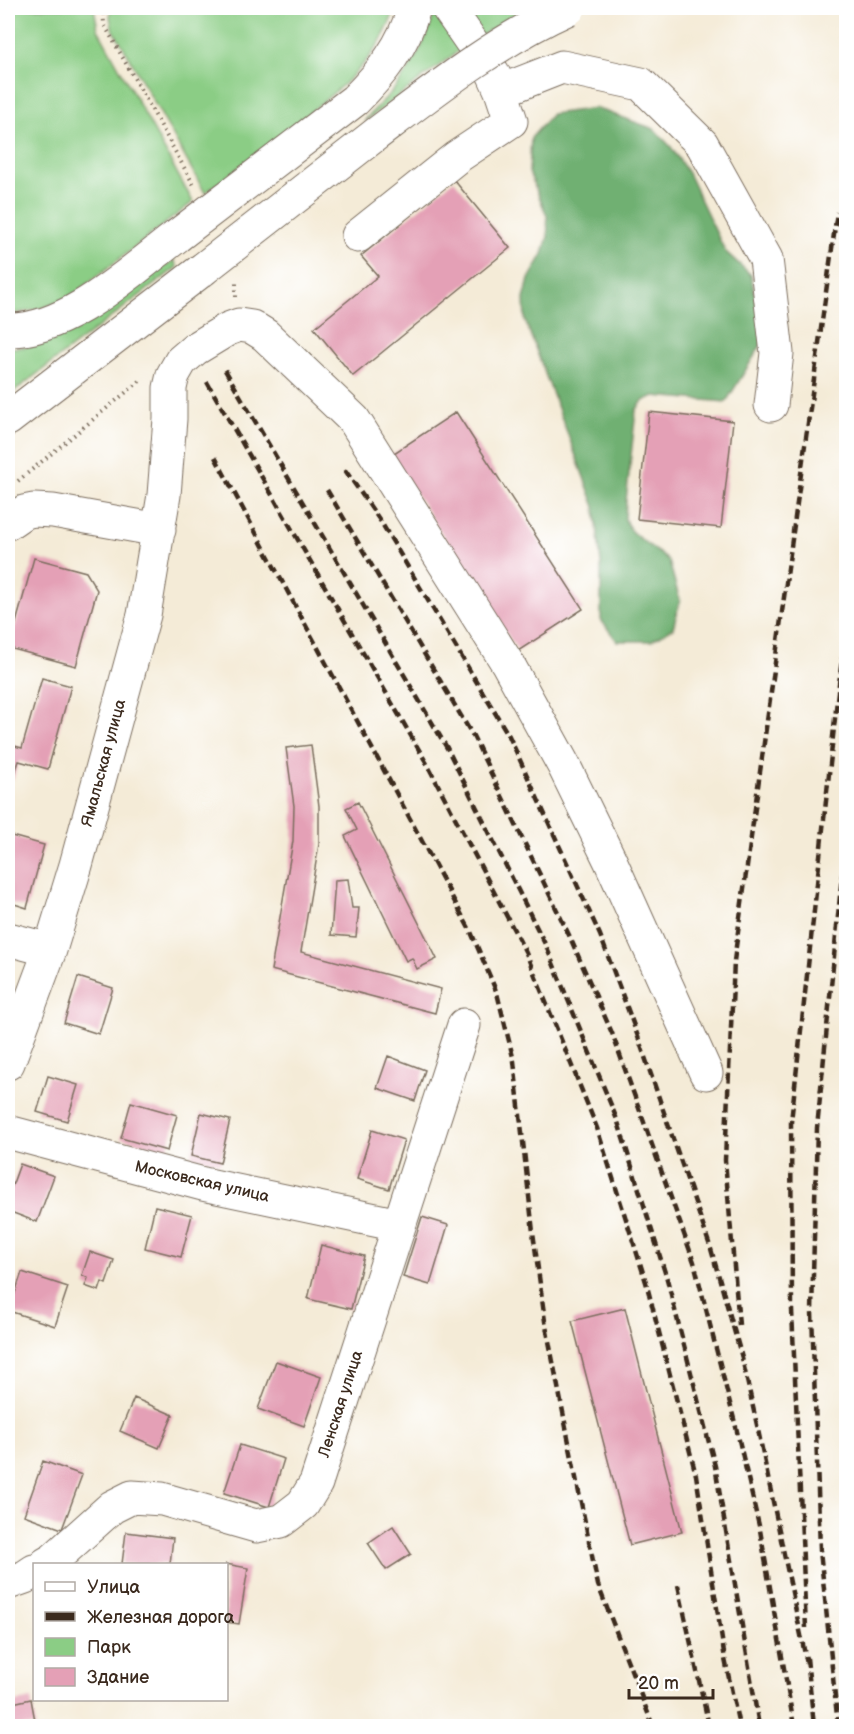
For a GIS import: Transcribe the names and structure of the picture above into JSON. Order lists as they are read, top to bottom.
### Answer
{
  "streets": {
    "street": ["Ямальская улица", "Московская улица", "Ленская улица"]
  },
  "crossings": [
    ["Московская улица", "Ленская улица"]
  ],
  "legend": [
    "Улица",
    "Железная дорога",
    "Парк",
    "Здание"
  ],
  "scale_bar": "20 m"
}
